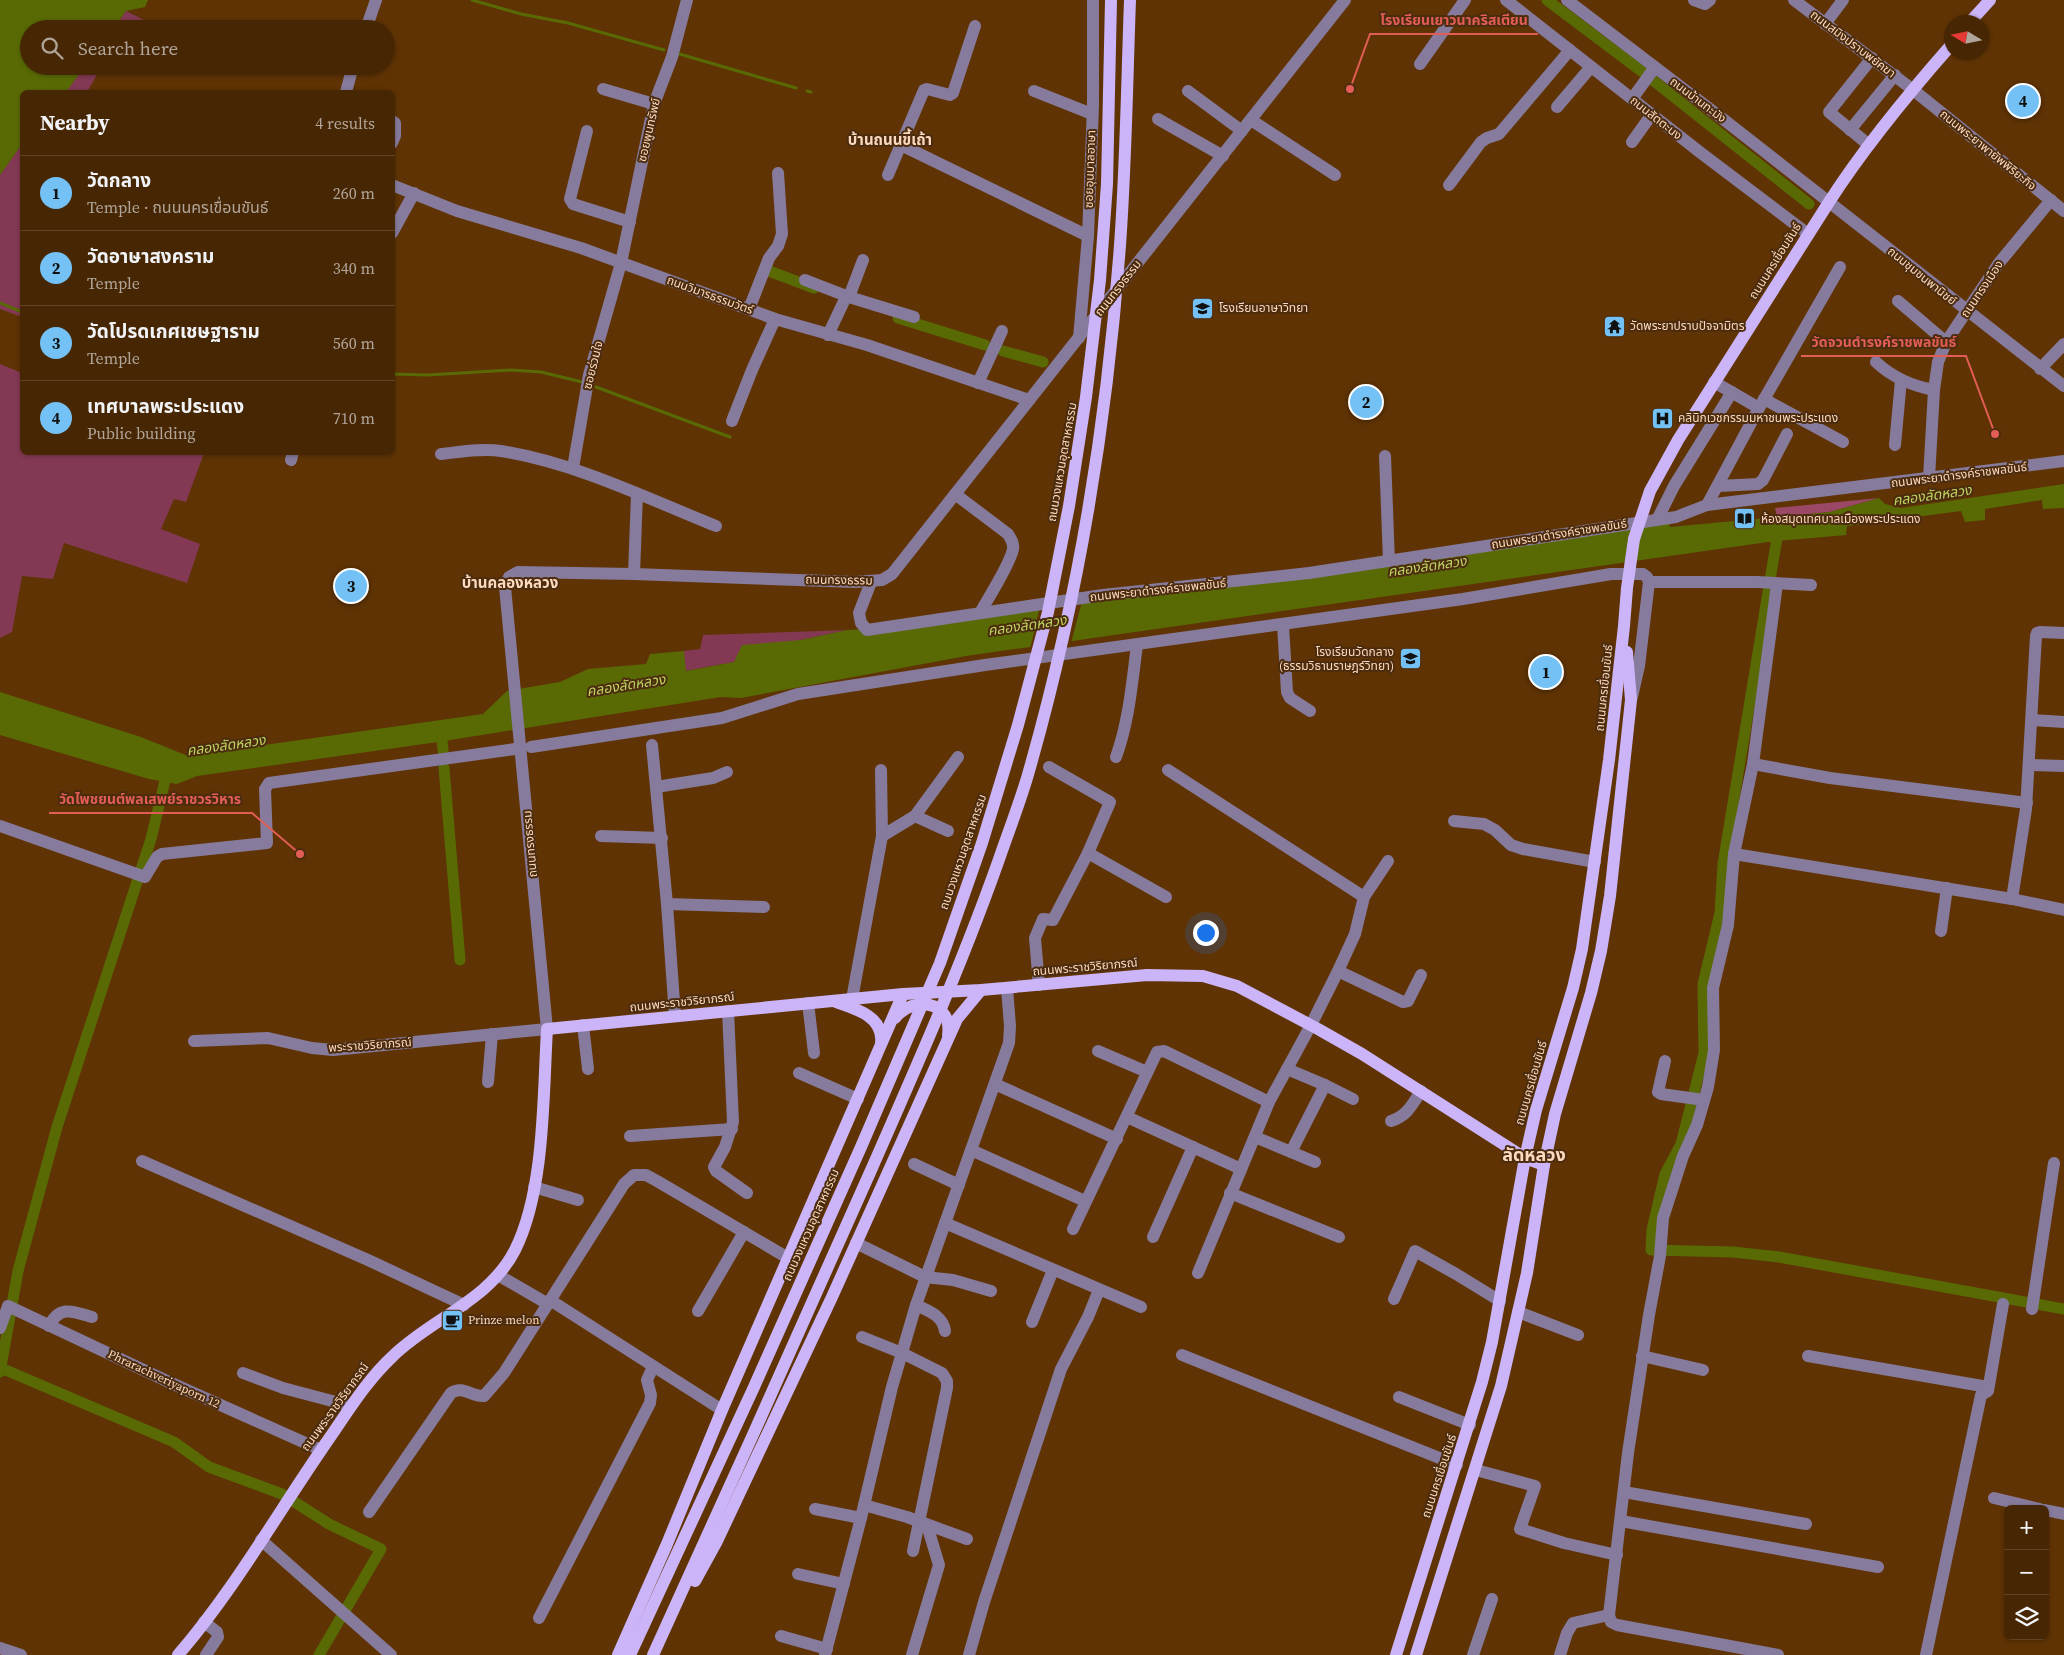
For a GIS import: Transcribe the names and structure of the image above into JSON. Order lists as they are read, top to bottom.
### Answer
{
  "streets": {
    "main road": ["ถนนนครเขื่อนขันธ์", "ถนนวงแหวนอุตสาหกรรม", "ถนนพระราชวิริยาภรณ์"],
    "street": [
      "ถนนสมิงปราบพยัคฆา",
      "ถนนบ้านทะมัง",
      "ถนนสัตตะนง",
      "ซอยพูนทรัพย์",
      "ถนนพระยาพายัพพิริยะกิจ",
      "ซอยอุนบาลอาษา",
      "ถนนชุมชนพานิชย์",
      "ถนนทรงธรรม",
      "ถนนทรงเมือง",
      "ถนนวิมารธรรมวัตร์",
      "ซอยร่วมใจ",
      "ถนนพระยาดำรงค์ราชพลขันธ์",
      "พระราชวิริยาภรณ์",
      "Phrarachveriyaporn 12"
    ]
  },
  "crossings": [
    ["ถนนสมิงปราบพยัคฆา", "ถนนพระยาพายัพพิริยะกิจ"],
    ["ถนนสมิงปราบพยัคฆา", "ถนนนครเขื่อนขันธ์"],
    ["ถนนบ้านทะมัง", "ถนนนครเขื่อนขันธ์"],
    ["ถนนบ้านทะมัง", "ถนนชุมชนพานิชย์"],
    ["ถนนสัตตะนง", "ถนนนครเขื่อนขันธ์"],
    ["ซอยพูนทรัพย์", "ถนนวิมารธรรมวัตร์"],
    ["ซอยพูนทรัพย์", "ซอยร่วมใจ"],
    ["ถนนพระยาพายัพพิริยะกิจ", "ถนนนครเขื่อนขันธ์"],
    ["ถนนพระยาพายัพพิริยะกิจ", "ถนนทรงเมือง"],
    ["ซอยอุนบาลอาษา", "ถนนทรงธรรม"],
    ["ถนนนครเขื่อนขันธ์", "ถนนชุมชนพานิชย์"],
    ["ถนนนครเขื่อนขันธ์", "ถนนพระราชวิริยาภรณ์"],
    ["ถนนชุมชนพานิชย์", "ถนนทรงเมือง"],
    ["ถนนทรงธรรม", "ถนนวิมารธรรมวัตร์"],
    ["ถนนทรงธรรม", "ถนนพระยาดำรงค์ราชพลขันธ์"],
    ["ถนนทรงธรรม", "ถนนพระราชวิริยาภรณ์"],
    ["ถนนทรงธรรม", "พระราชวิริยาภรณ์"],
    ["ถนนทรงเมือง", "ถนนพระยาดำรงค์ราชพลขันธ์"],
    ["ถนนวิมารธรรมวัตร์", "ซอยร่วมใจ"],
    ["ถนนวงแหวนอุตสาหกรรม", "ถนนพระราชวิริยาภรณ์"],
    ["ถนนพระราชวิริยาภรณ์", "พระราชวิริยาภรณ์"],
    ["ถนนพระราชวิริยาภรณ์", "Phrarachveriyaporn 12"]
  ],
  "districts": ["บ้านถนนขี้เถ้า", "บ้านคลองหลวง", "ลัดหลวง"],
  "water": ["คลองลัดหลวง"],
  "places": {
    "other": ["โรงเรียนเยาวนาคริสเตียน", "วัดจวนดำรงค์ราชพลขันธ์", "วัดไพชยนต์พลเสพย์ราชวรวิหาร"],
    "school or university": ["โรงเรียนอาษาวิทยา", "โรงเรียนวัดกลาง (ธรรมวิธานราษฎร์วิทยา)"],
    "temple": ["วัดพระยาปราบปัจจามิตร"],
    "hospital": ["คลินิกเวชกรรมมหาชนพระประแดง"],
    "library": ["ห้องสมุดเทศบาลเมืองพระประแดง"],
    "cafe": ["Prinze melon"]
  },
  "north": "left",
  "page": {
    "search": "Search here",
    "pins": [
      "4",
      "2",
      "3",
      "1"
    ],
    "heading": ["Nearby", "4 results"],
    "list": [
      {
        "mark": "1",
        "name": "วัดกลาง",
        "note": "Temple · ถนนนครเขื่อนขันธ์",
        "value": "260 m"
      },
      {
        "mark": "2",
        "name": "วัดอาษาสงคราม",
        "note": "Temple",
        "value": "340 m"
      },
      {
        "mark": "3",
        "name": "วัดโปรดเกศเชษฐาราม",
        "note": "Temple",
        "value": "560 m"
      },
      {
        "mark": "4",
        "name": "เทศบาลพระประแดง",
        "note": "Public building",
        "value": "710 m"
      }
    ],
    "map_buttons": ["+", "−"]
  }
}
